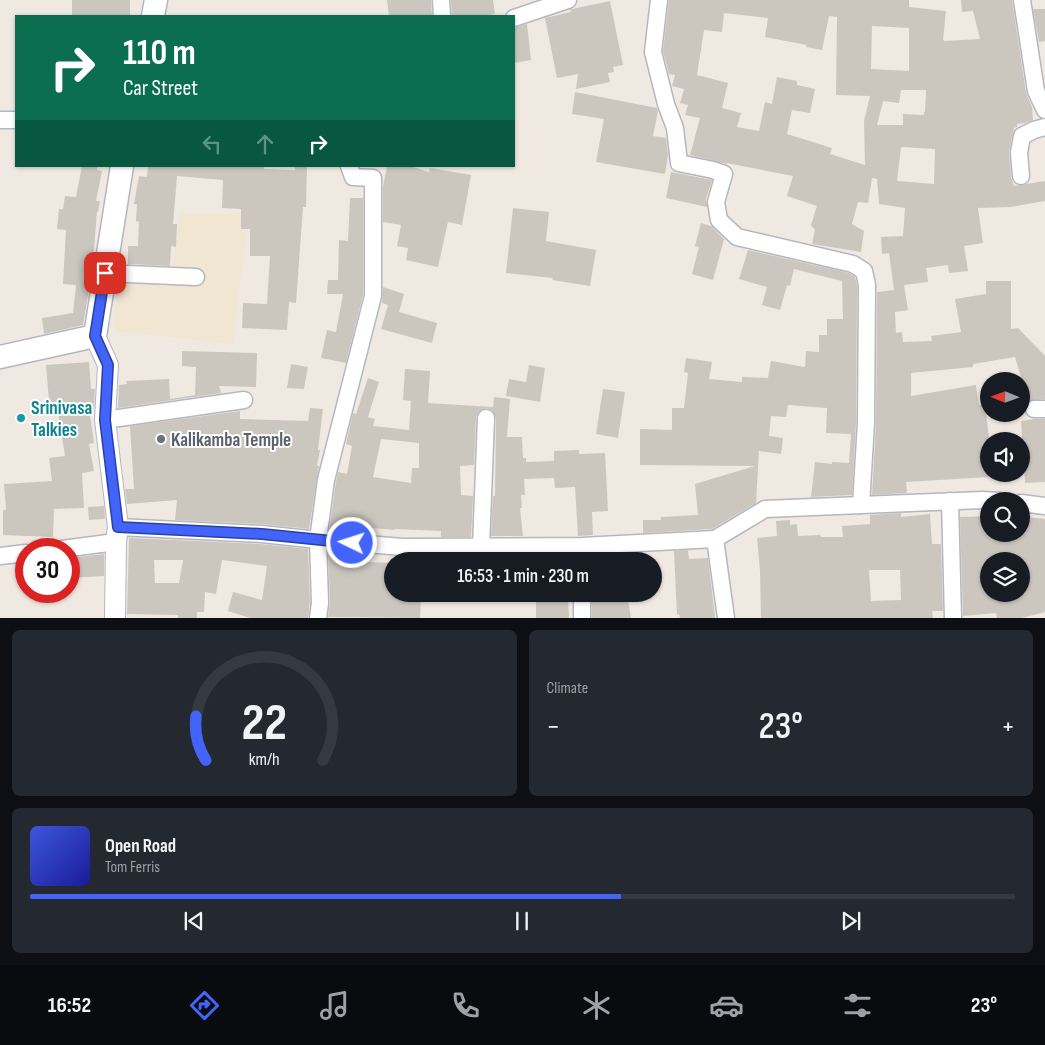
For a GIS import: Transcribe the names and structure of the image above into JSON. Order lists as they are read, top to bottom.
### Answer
{
  "places": ["Srinivasa Talkies", "Kalikamba Temple"],
  "north": "left",
  "page": {
    "turn": ["110 m", "Car Street"],
    "limit": "30",
    "trip": "16:53 · 1 min · 230 m",
    "tile": "Climate",
    "heat": ["−", "23°", "+"],
    "song": ["Open Road", "Tom Ferris"],
    "tabs": ["16:52", "23°"],
    "gauge": ["22", "km/h"]
  }
}
